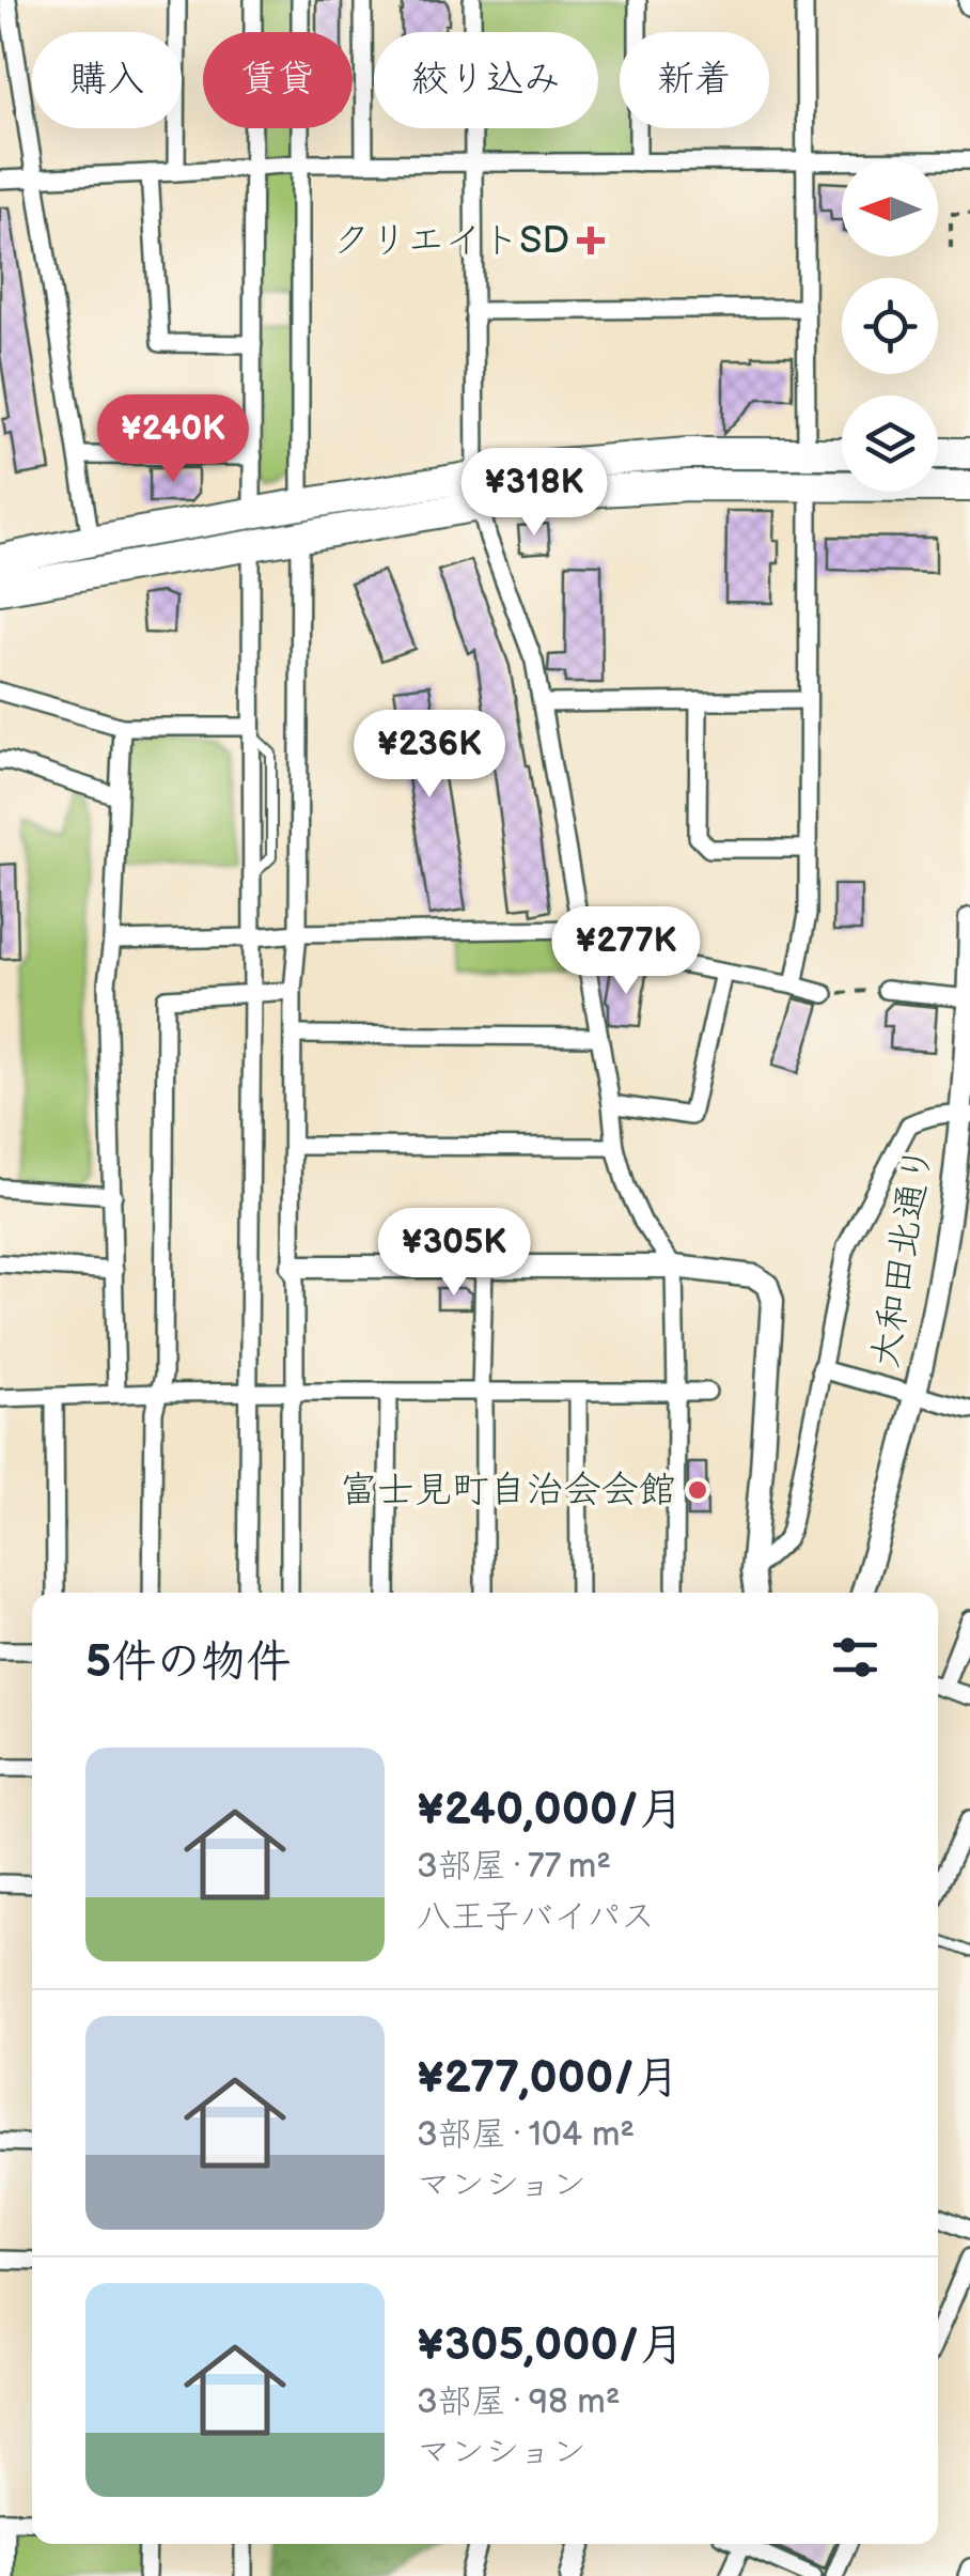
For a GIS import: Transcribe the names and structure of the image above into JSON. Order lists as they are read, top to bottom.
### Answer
{
  "streets": {
    "street": ["大和田北通り"]
  },
  "places": {
    "health": ["クリエイトSD"],
    "other": ["富士見町自治会会館"]
  },
  "north": "left",
  "page": {
    "chip": [
      "購入",
      "賃貸",
      "絞り込み",
      "新着"
    ],
    "price": [
      "¥240K",
      "¥318K",
      "¥236K",
      "¥277K",
      "¥305K"
    ],
    "heading": "5件の物件",
    "list": [
      {
        "name": "¥240,000/月",
        "note": "3部屋 · 77 m² · 八王子バイパス"
      },
      {
        "name": "¥277,000/月",
        "note": "3部屋 · 104 m² · マンション"
      },
      {
        "name": "¥305,000/月",
        "note": "3部屋 · 98 m² · マンション"
      }
    ]
  }
}
